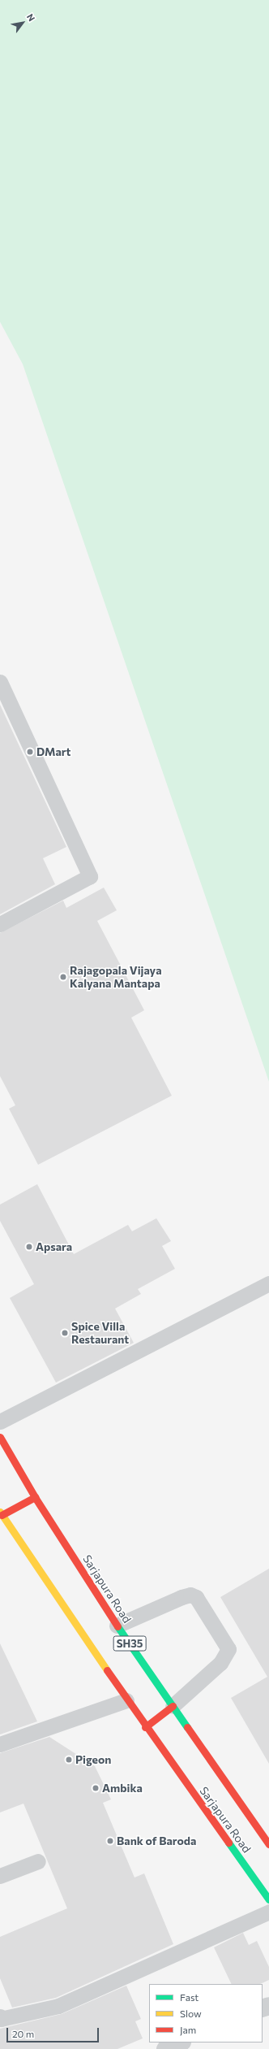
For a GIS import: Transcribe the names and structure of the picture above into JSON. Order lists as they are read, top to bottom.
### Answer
{
  "streets": {
    "main road": ["Sarjapura Road", "SH35"]
  },
  "places": [
    "DMart",
    "Rajagopala Vijaya Kalyana Mantapa",
    "Apsara",
    "Spice Villa Restaurant",
    "Pigeon",
    "Ambika",
    "Bank of Baroda"
  ],
  "legend": ["Fast", "Slow", "Jam"],
  "scale_bar": "20 m",
  "north": "top right"
}
